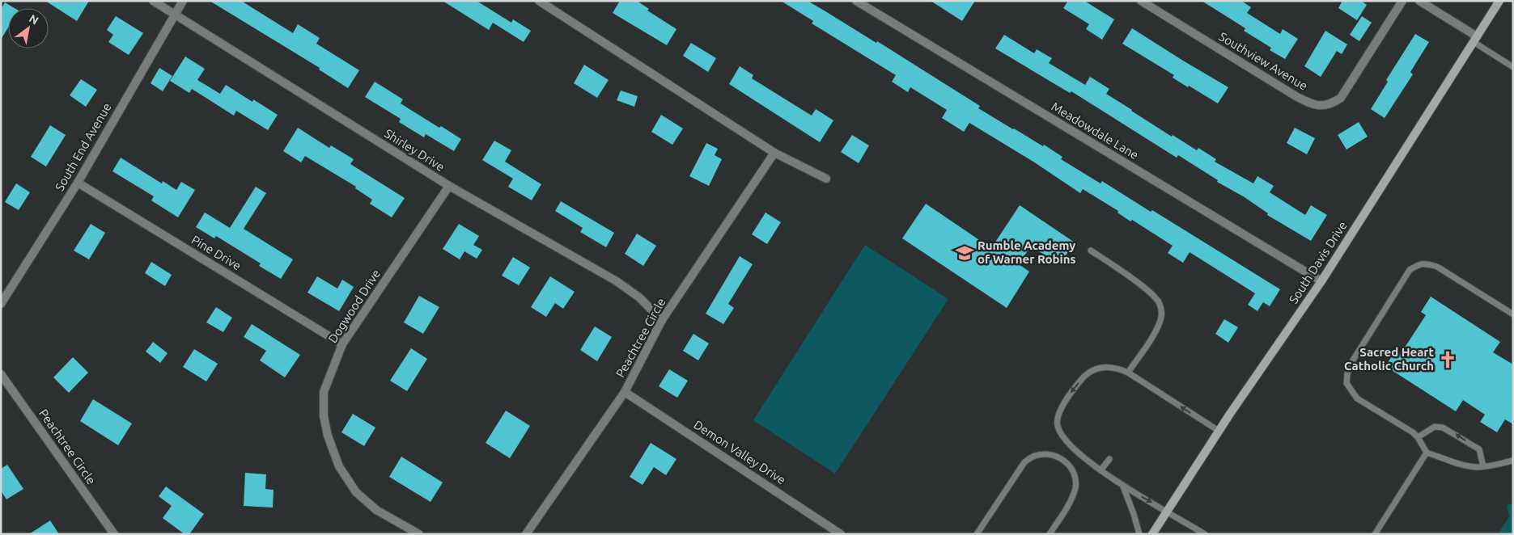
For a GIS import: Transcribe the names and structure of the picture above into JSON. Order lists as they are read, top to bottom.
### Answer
{
  "streets": {
    "street": [
      "Southview Avenue",
      "Meadowdale Lane",
      "South End Avenue",
      "Shirley Drive",
      "Pine Drive",
      "South Davis Drive",
      "Dogwood Drive",
      "Peachtree Circle",
      "Demon Valley Drive"
    ]
  },
  "crossings": [
    ["Meadowdale Lane", "South Davis Drive"],
    ["South End Avenue", "Shirley Drive"],
    ["South End Avenue", "Pine Drive"],
    ["Shirley Drive", "Dogwood Drive"],
    ["Shirley Drive", "Peachtree Circle"],
    ["Pine Drive", "Dogwood Drive"],
    ["Peachtree Circle", "Demon Valley Drive"]
  ],
  "places": {
    "school or university": ["Rumble Academy of Warner Robins"],
    "church": ["Sacred Heart Catholic Church"]
  },
  "north": "top right"
}
